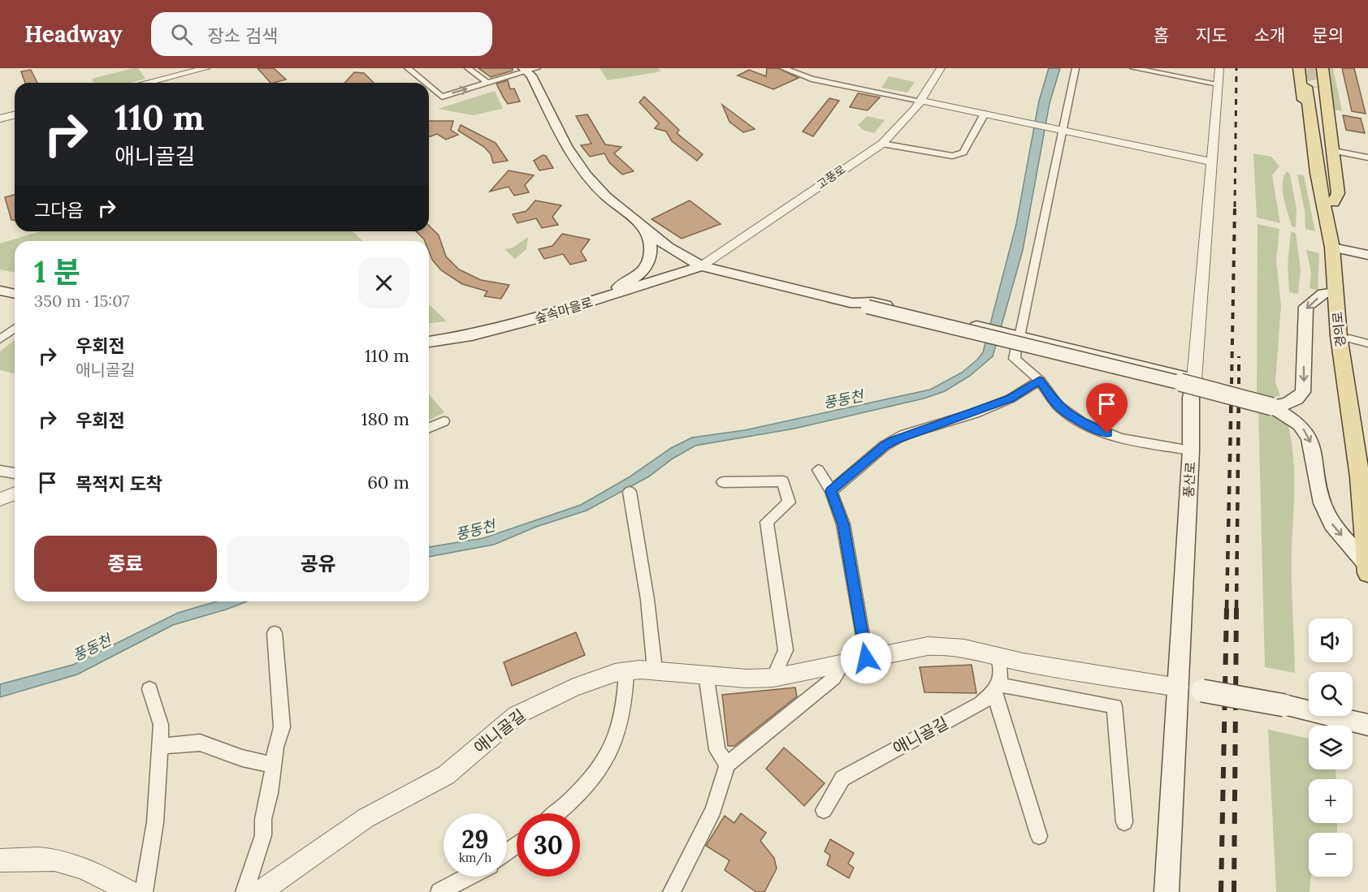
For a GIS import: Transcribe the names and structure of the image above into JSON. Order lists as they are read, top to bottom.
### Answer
{
  "streets": {
    "main road": ["숲속마을로", "경의로", "풍산로"],
    "street": ["고풍로", "애니골길"]
  },
  "crossings": [
    ["고풍로", "숲속마을로"],
    ["풍산로", "애니골길"]
  ],
  "water": ["풍동천"],
  "page": {
    "header": "Headway",
    "search": "장소 검색",
    "nav": [
      "홈",
      "지도",
      "소개",
      "문의"
    ],
    "turn": ["110 m", "애니골길"],
    "then": "그다음",
    "heading": ["1 분", "350 m · 15:07"],
    "list": [
      {
        "name": "우회전",
        "note": "애니골길",
        "value": "110 m"
      },
      {
        "name": "우회전",
        "value": "180 m"
      },
      {
        "name": "목적지 도착",
        "value": "60 m"
      }
    ],
    "buttons": ["종료", "공유"],
    "map_buttons": ["+", "−"],
    "speed": "29 km/h",
    "limit": "30"
  }
}
